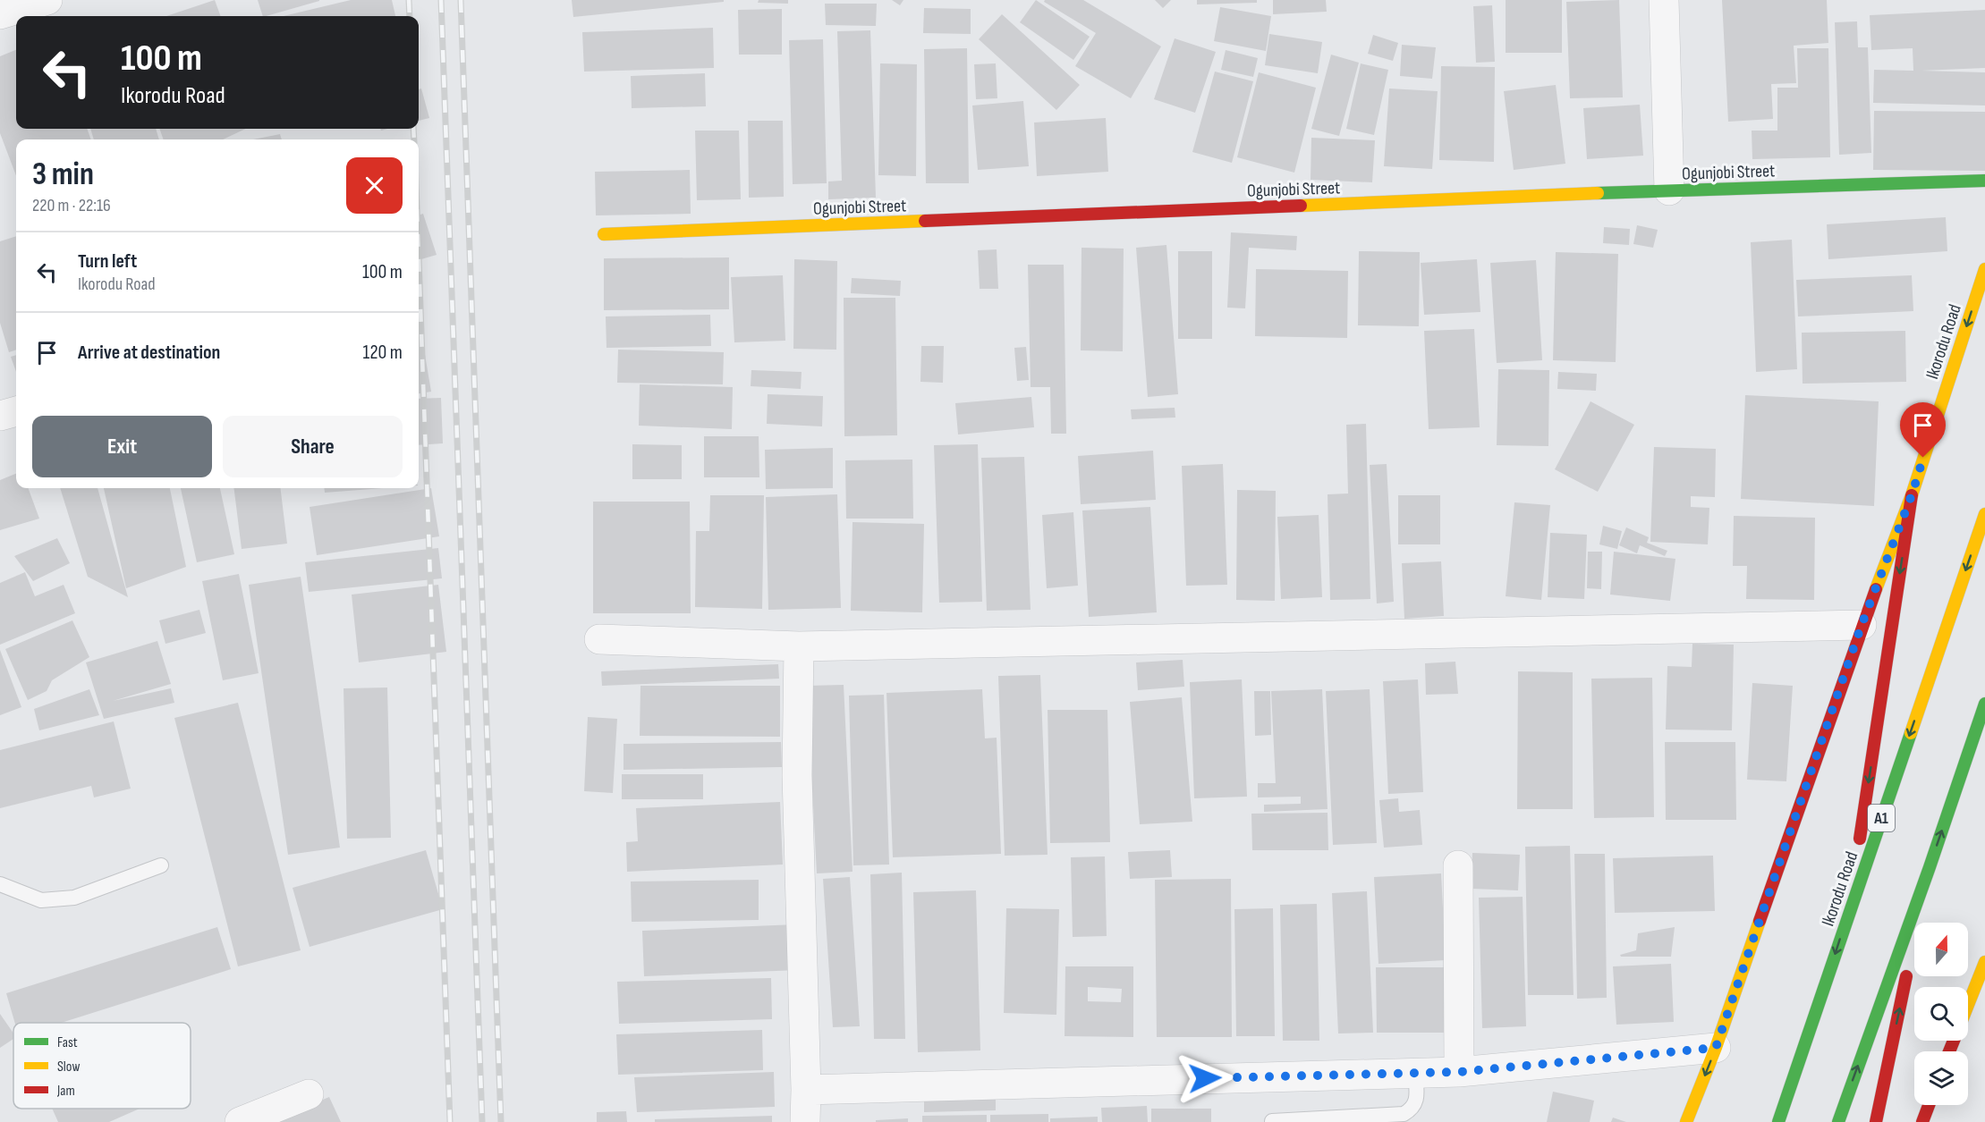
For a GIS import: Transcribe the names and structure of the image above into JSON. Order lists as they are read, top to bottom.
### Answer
{
  "streets": {
    "main road": ["Ogunjobi Street", "Ikorodu Road", "A1"]
  },
  "legend": ["Fast", "Slow", "Jam"],
  "north": "top",
  "page": {
    "turn": ["100 m", "Ikorodu Road"],
    "heading": ["3 min", "220 m · 22:16"],
    "list": [
      {
        "name": "Turn left",
        "note": "Ikorodu Road",
        "value": "100 m"
      },
      {
        "name": "Arrive at destination",
        "value": "120 m"
      }
    ],
    "buttons": ["Exit", "Share"]
  }
}
